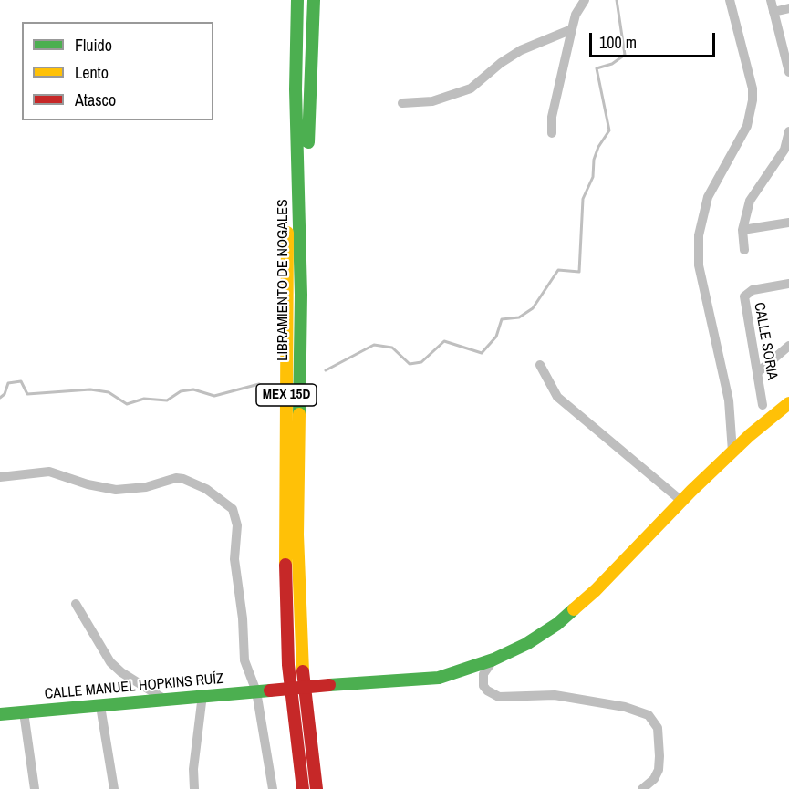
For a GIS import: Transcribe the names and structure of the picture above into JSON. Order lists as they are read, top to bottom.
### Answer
{
  "streets": {
    "main road": ["LIBRAMIENTO DE NOGALES", "MEX 15D", "CALLE MANUEL HOPKINS RUÍZ"],
    "street": ["CALLE SORIA"]
  },
  "crossings": [
    ["LIBRAMIENTO DE NOGALES", "MEX 15D"]
  ],
  "legend": ["Fluido", "Lento", "Atasco"],
  "scale_bar": "100 m"
}
